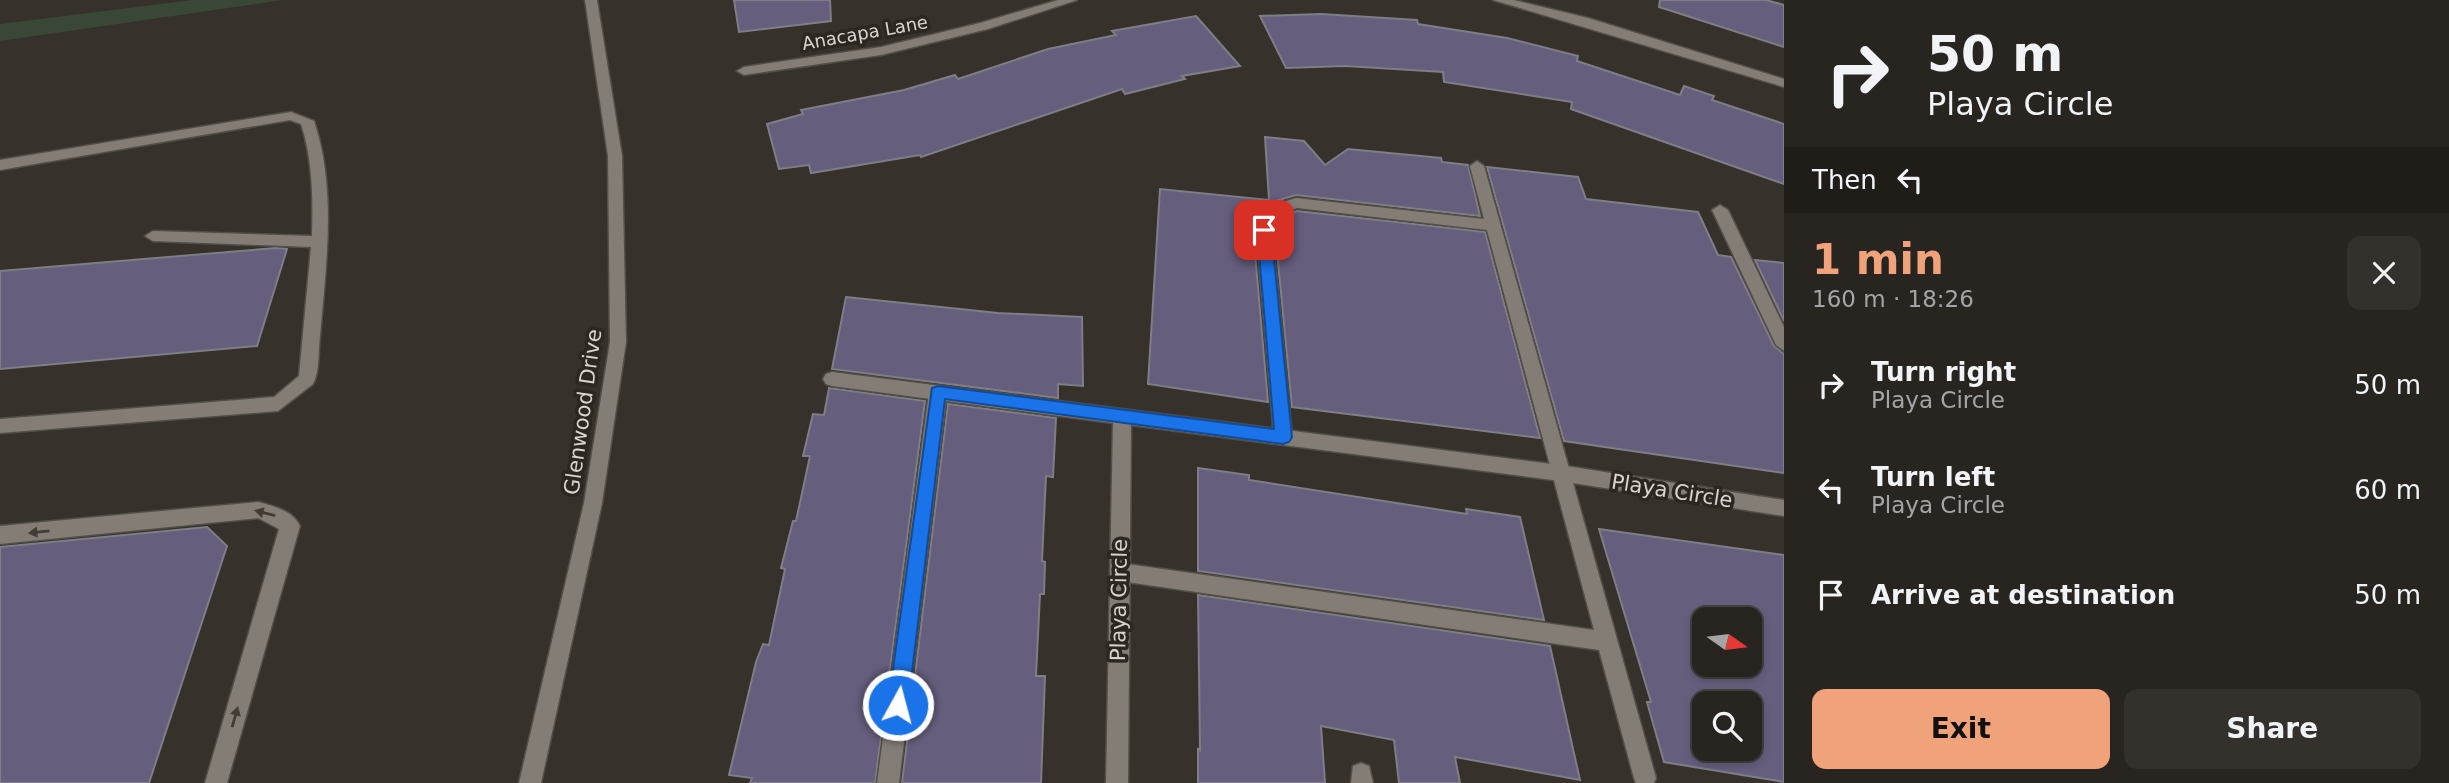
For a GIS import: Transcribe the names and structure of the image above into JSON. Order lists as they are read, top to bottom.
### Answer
{
  "streets": {
    "street": ["Anacapa Lane", "Glenwood Drive", "Playa Circle"]
  },
  "north": "right",
  "page": {
    "turn": ["50 m", "Playa Circle"],
    "then": "Then",
    "heading": ["1 min", "160 m · 18:26"],
    "list": [
      {
        "name": "Turn right",
        "note": "Playa Circle",
        "value": "50 m"
      },
      {
        "name": "Turn left",
        "note": "Playa Circle",
        "value": "60 m"
      },
      {
        "name": "Arrive at destination",
        "value": "50 m"
      }
    ],
    "buttons": ["Exit", "Share"]
  }
}
